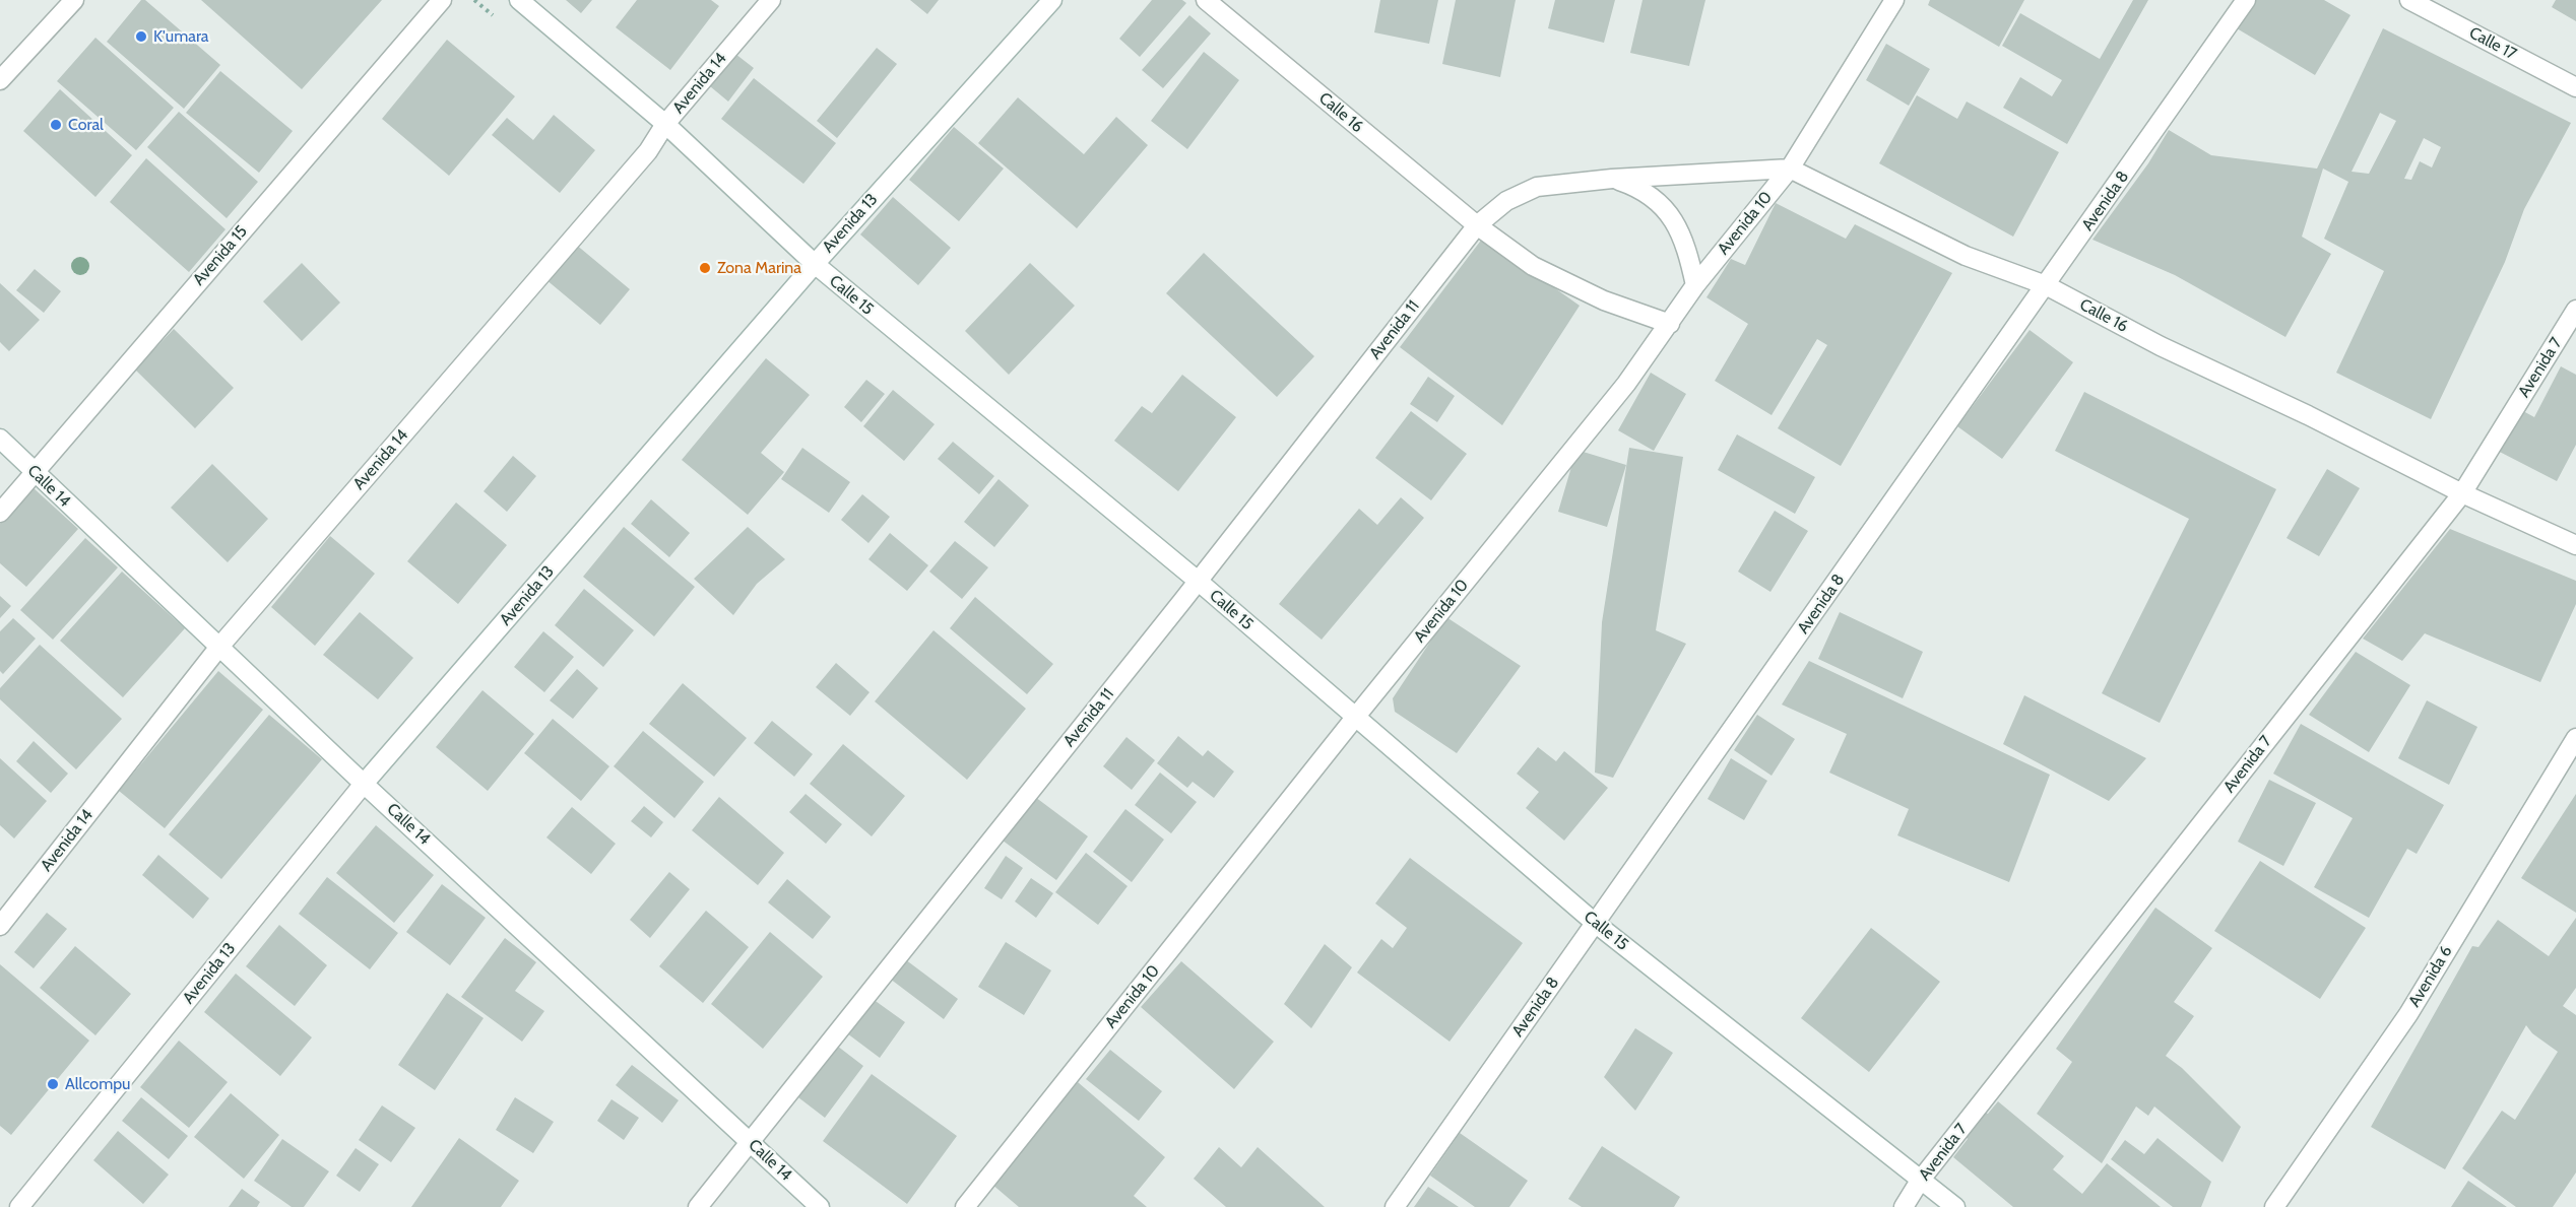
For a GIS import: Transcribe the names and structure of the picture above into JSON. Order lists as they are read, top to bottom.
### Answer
{
  "streets": {
    "street": [
      "Calle 17",
      "Avenida 14",
      "Calle 16",
      "Avenida 8",
      "Avenida 13",
      "Avenida 10",
      "Avenida 15",
      "Calle 15",
      "Avenida 11",
      "Avenida 7",
      "Calle 14",
      "Avenida 6"
    ]
  },
  "crossings": [
    ["Avenida 14", "Calle 15"],
    ["Avenida 14", "Calle 14"],
    ["Calle 16", "Avenida 8"],
    ["Calle 16", "Avenida 10"],
    ["Calle 16", "Avenida 11"],
    ["Calle 16", "Avenida 7"],
    ["Avenida 8", "Calle 15"],
    ["Avenida 13", "Calle 15"],
    ["Avenida 13", "Calle 14"],
    ["Avenida 10", "Calle 15"],
    ["Avenida 15", "Calle 14"],
    ["Calle 15", "Avenida 11"],
    ["Calle 15", "Avenida 7"],
    ["Avenida 11", "Calle 14"]
  ],
  "places": [
    "K'umara",
    "Coral",
    "Zona Marina",
    "Allcompu"
  ]
}
